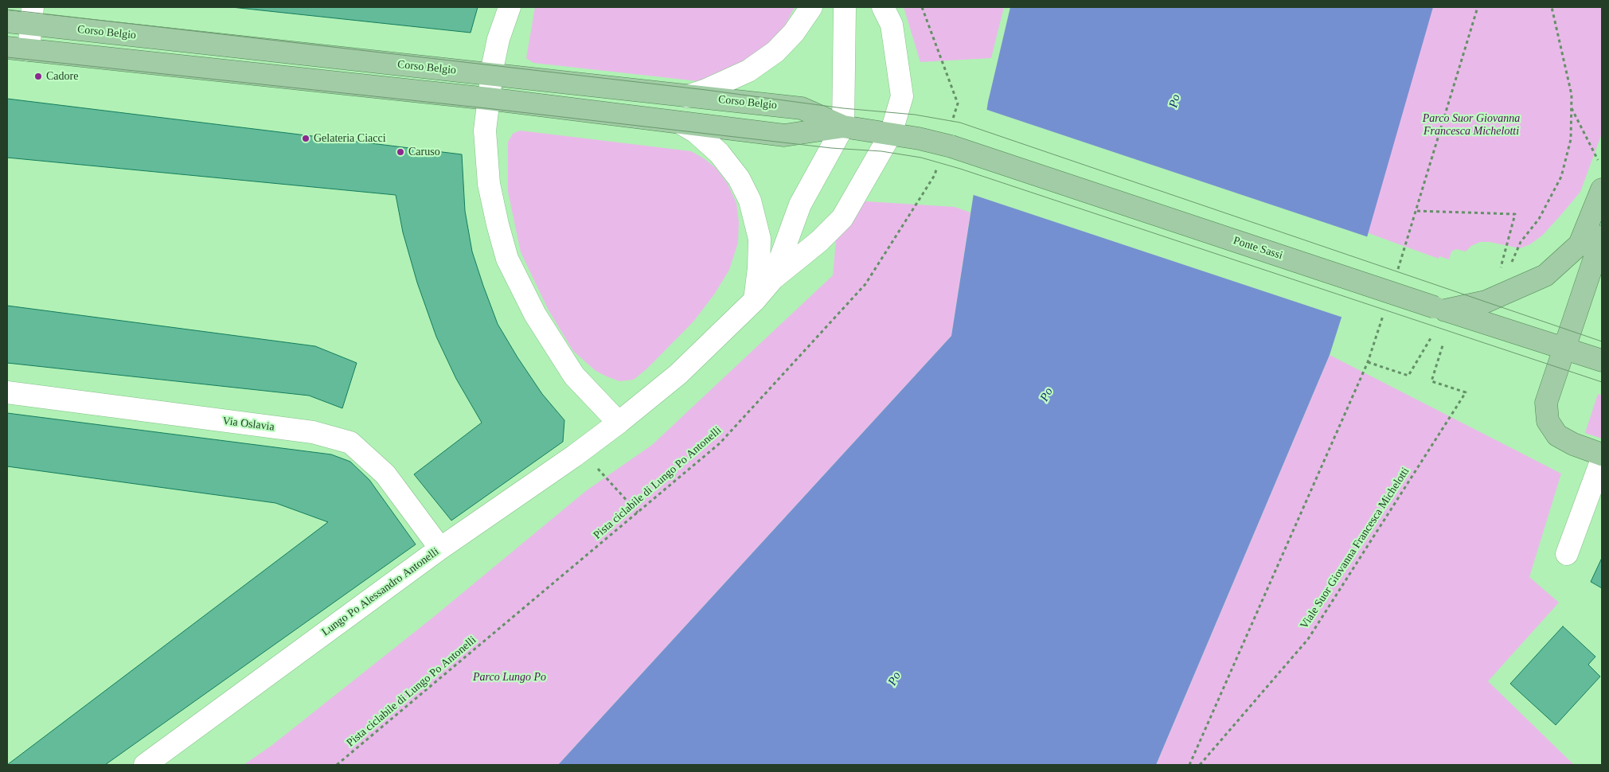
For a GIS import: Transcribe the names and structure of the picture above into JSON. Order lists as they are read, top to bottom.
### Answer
{
  "streets": {
    "main road": ["Corso Belgio", "Ponte Sassi"],
    "street": ["Via Oslavia", "Lungo Po Alessandro Antonelli"],
    "path": ["Pista ciclabile di Lungo Po Antonelli", "Viale Suor Giovanna Francesca Michelotti"]
  },
  "crossings": [
    ["Corso Belgio", "Ponte Sassi"],
    ["Corso Belgio", "Pista ciclabile di Lungo Po Antonelli"],
    ["Corso Belgio", "Lungo Po Alessandro Antonelli"],
    ["Ponte Sassi", "Pista ciclabile di Lungo Po Antonelli"],
    ["Via Oslavia", "Lungo Po Alessandro Antonelli"]
  ],
  "water": ["Po"],
  "parks": ["Parco Suor Giovanna Francesca Michelotti", "Parco Lungo Po"],
  "places": ["Cadore", "Gelateria Ciacci", "Caruso"]
}
